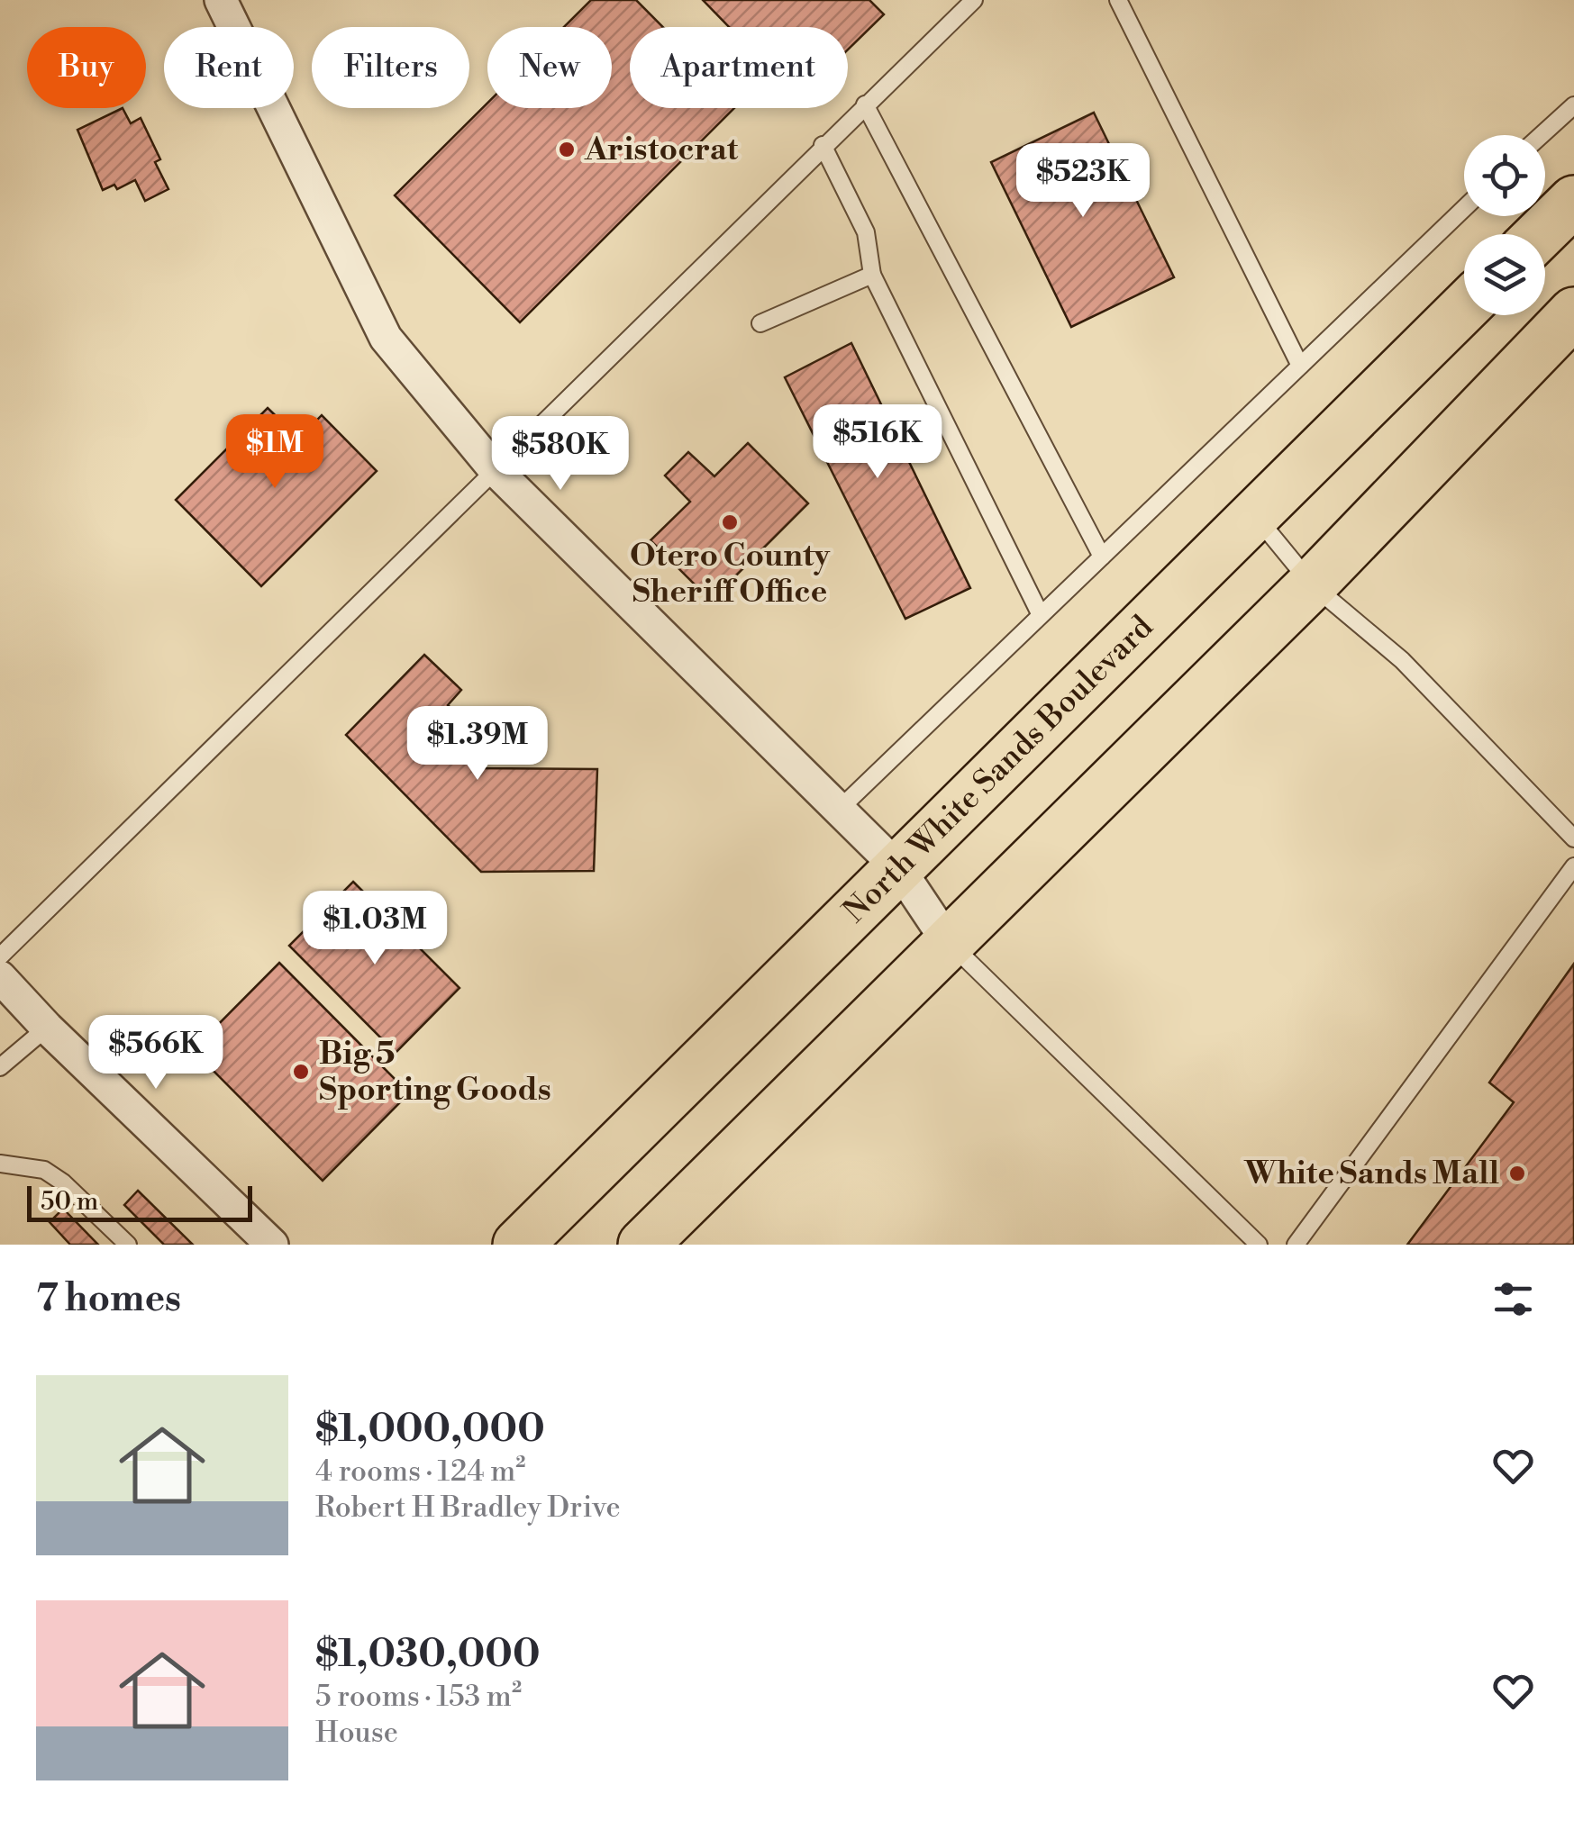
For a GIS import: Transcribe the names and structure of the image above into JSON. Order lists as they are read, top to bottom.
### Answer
{
  "streets": {
    "main road": ["North White Sands Boulevard"]
  },
  "places": [
    "Aristocrat",
    "Otero County Sheriff Office",
    "Big 5 Sporting Goods",
    "White Sands Mall"
  ],
  "scale_bar": "50 m",
  "page": {
    "chip": [
      "Buy",
      "Rent",
      "Filters",
      "New",
      "Apartment"
    ],
    "price": [
      "$523K",
      "$516K",
      "$1M",
      "$580K",
      "$1.39M",
      "$1.03M",
      "$566K"
    ],
    "scale": "50 m",
    "heading": "7 homes",
    "list": [
      {
        "name": "$1,000,000",
        "note": "4 rooms · 124 m² · Robert H Bradley Drive"
      },
      {
        "name": "$1,030,000",
        "note": "5 rooms · 153 m² · House"
      }
    ]
  }
}
